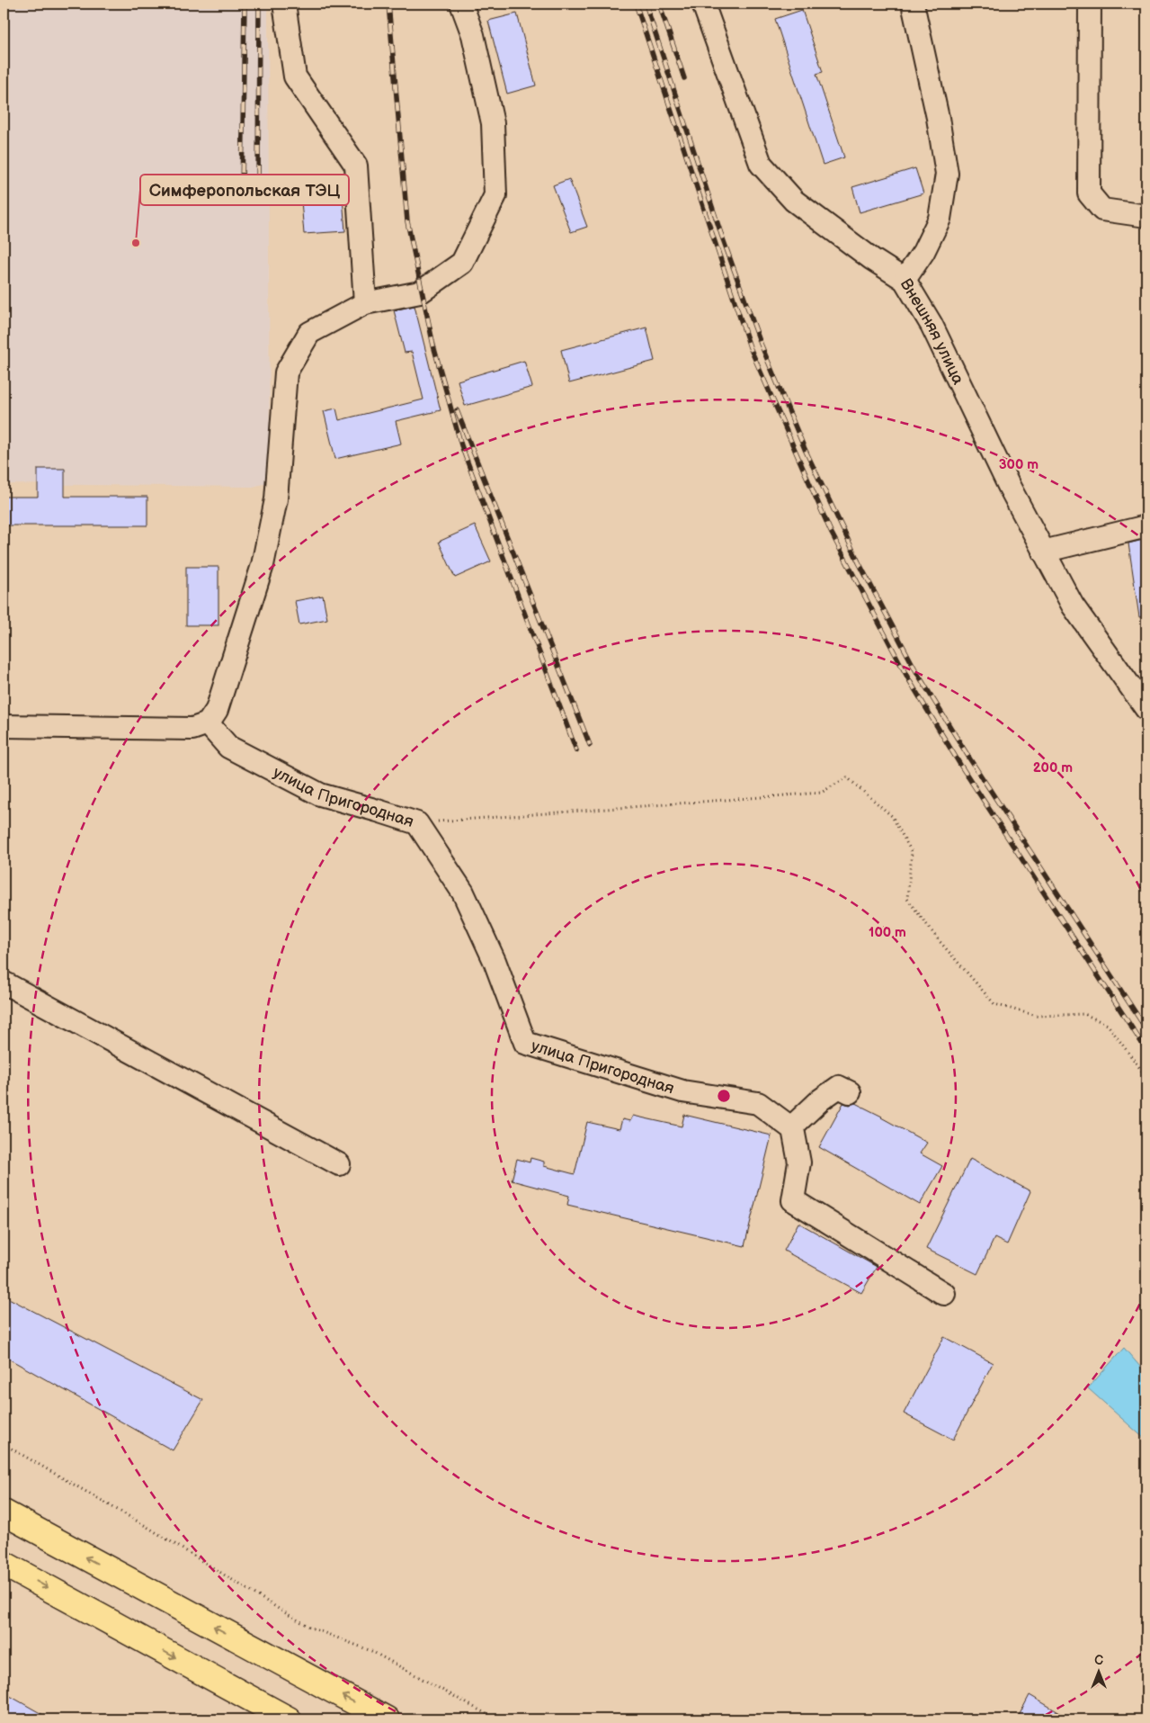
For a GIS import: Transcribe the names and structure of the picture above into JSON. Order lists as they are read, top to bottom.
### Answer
{
  "streets": {
    "street": ["Внешняя улица", "улица Пригородная"]
  },
  "places": ["Симферопольская ТЭЦ"],
  "north": "top",
  "rings": ["300 m", "200 m", "100 m"]
}
